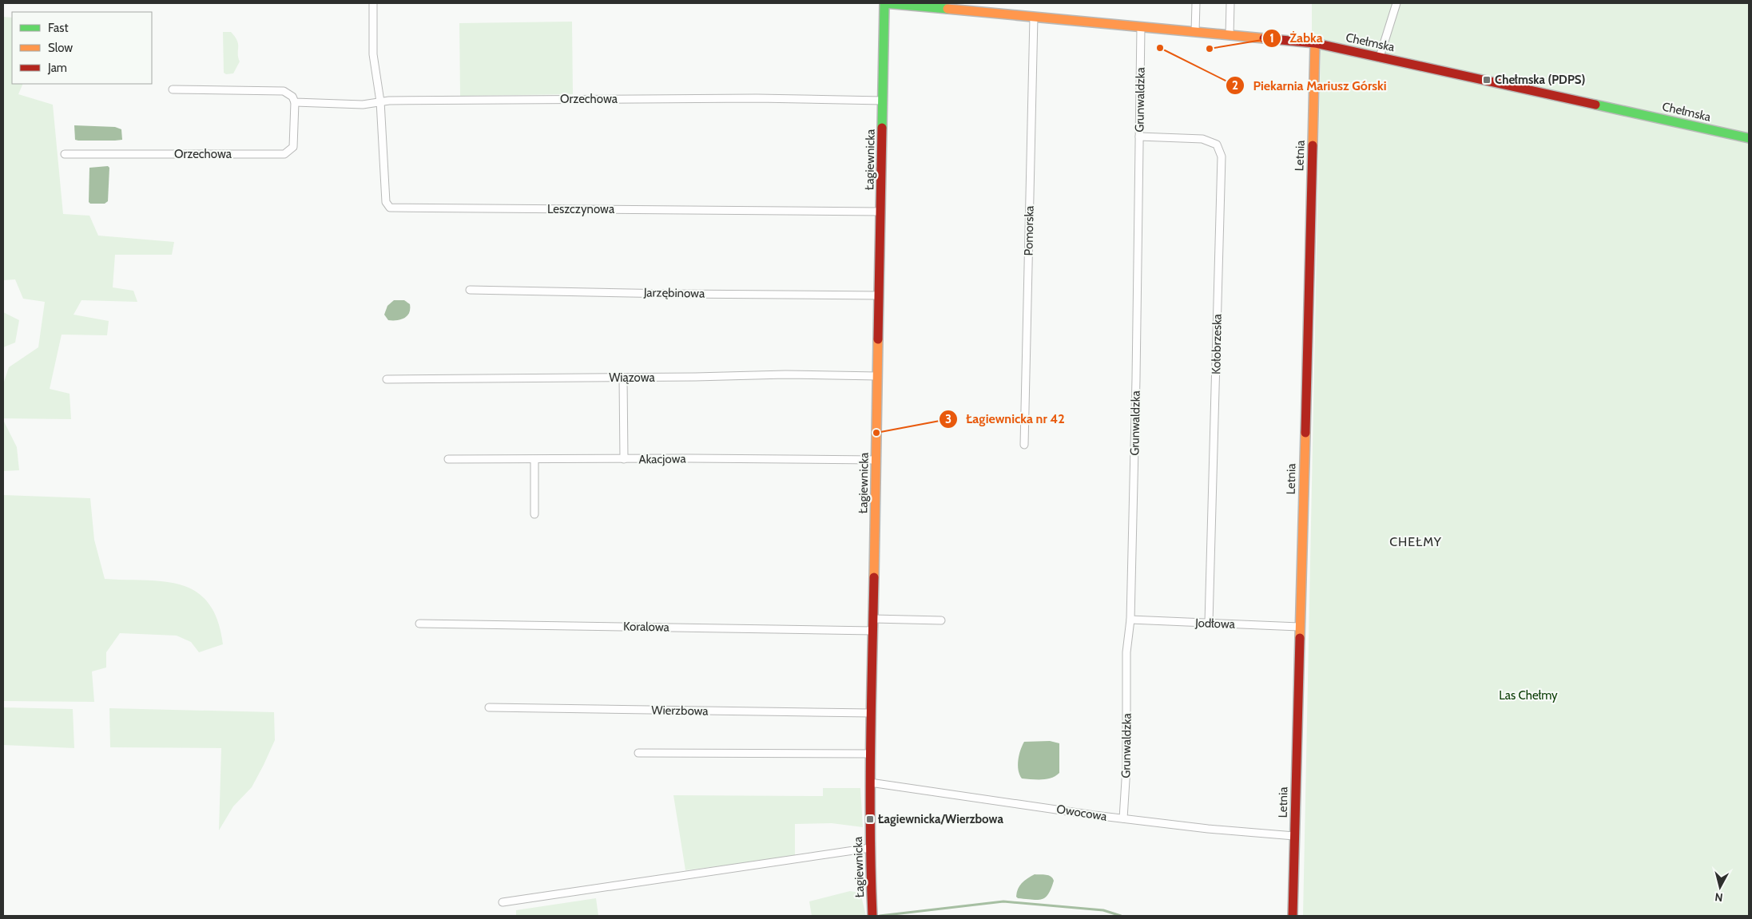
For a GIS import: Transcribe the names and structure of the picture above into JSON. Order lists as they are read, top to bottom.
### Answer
{
  "streets": {
    "street": [
      "Chełmska",
      "Orzechowa",
      "Grunwaldzka",
      "Letnia",
      "Łagiewnicka",
      "Leszczynowa",
      "Pomorska",
      "Jarzębinowa",
      "Kołobrzeska",
      "Wiązowa",
      "Akacjowa",
      "Jodłowa",
      "Koralowa",
      "Wierzbowa",
      "Owocowa"
    ]
  },
  "crossings": [
    ["Chełmska", "Grunwaldzka"],
    ["Chełmska", "Letnia"],
    ["Chełmska", "Łagiewnicka"],
    ["Chełmska", "Pomorska"],
    ["Orzechowa", "Łagiewnicka"],
    ["Orzechowa", "Leszczynowa"],
    ["Grunwaldzka", "Kołobrzeska"],
    ["Grunwaldzka", "Jodłowa"],
    ["Grunwaldzka", "Owocowa"],
    ["Letnia", "Jodłowa"],
    ["Letnia", "Owocowa"],
    ["Łagiewnicka", "Leszczynowa"],
    ["Łagiewnicka", "Jarzębinowa"],
    ["Łagiewnicka", "Wiązowa"],
    ["Łagiewnicka", "Akacjowa"],
    ["Łagiewnicka", "Koralowa"],
    ["Łagiewnicka", "Wierzbowa"],
    ["Łagiewnicka", "Owocowa"],
    ["Kołobrzeska", "Jodłowa"]
  ],
  "districts": ["CHEŁMY"],
  "parks": ["Las Chełmy"],
  "places": {
    "other": ["Piekarnia Mariusz Górski", "Żabka", "Łagiewnicka nr 42"],
    "transit": ["Chełmska (PDPS)", "Łagiewnicka/Wierzbowa"]
  },
  "legend": ["Fast", "Slow", "Jam"],
  "north": "bottom"
}
